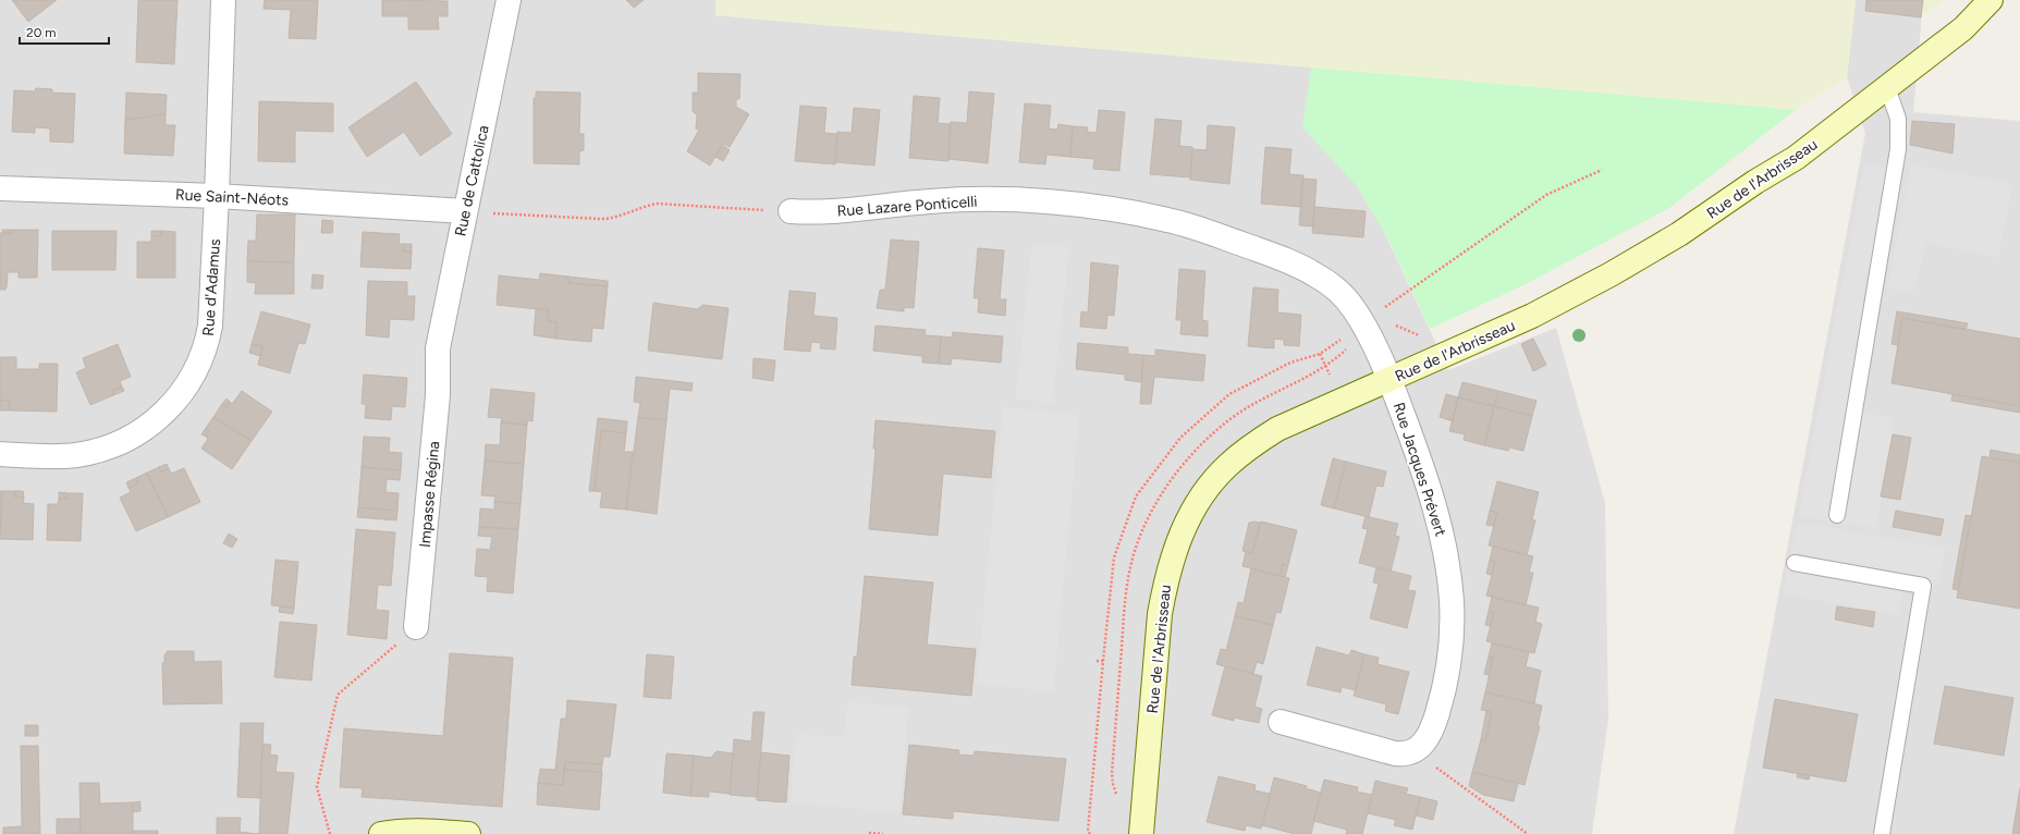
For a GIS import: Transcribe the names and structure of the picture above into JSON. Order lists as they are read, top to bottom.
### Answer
{
  "streets": {
    "street": [
      "Rue de l'Arbrisseau",
      "Rue de Cattolica",
      "Rue Saint-Néots",
      "Rue Lazare Ponticelli",
      "Rue d'Adamus",
      "Rue Jacques Prévert",
      "Impasse Régina"
    ]
  },
  "crossings": [
    ["Rue de l'Arbrisseau", "Rue Lazare Ponticelli"],
    ["Rue de l'Arbrisseau", "Rue Jacques Prévert"],
    ["Rue de Cattolica", "Rue Saint-Néots"],
    ["Rue de Cattolica", "Impasse Régina"],
    ["Rue Saint-Néots", "Rue d'Adamus"],
    ["Rue Lazare Ponticelli", "Rue Jacques Prévert"]
  ],
  "scale_bar": "20 m"
}
